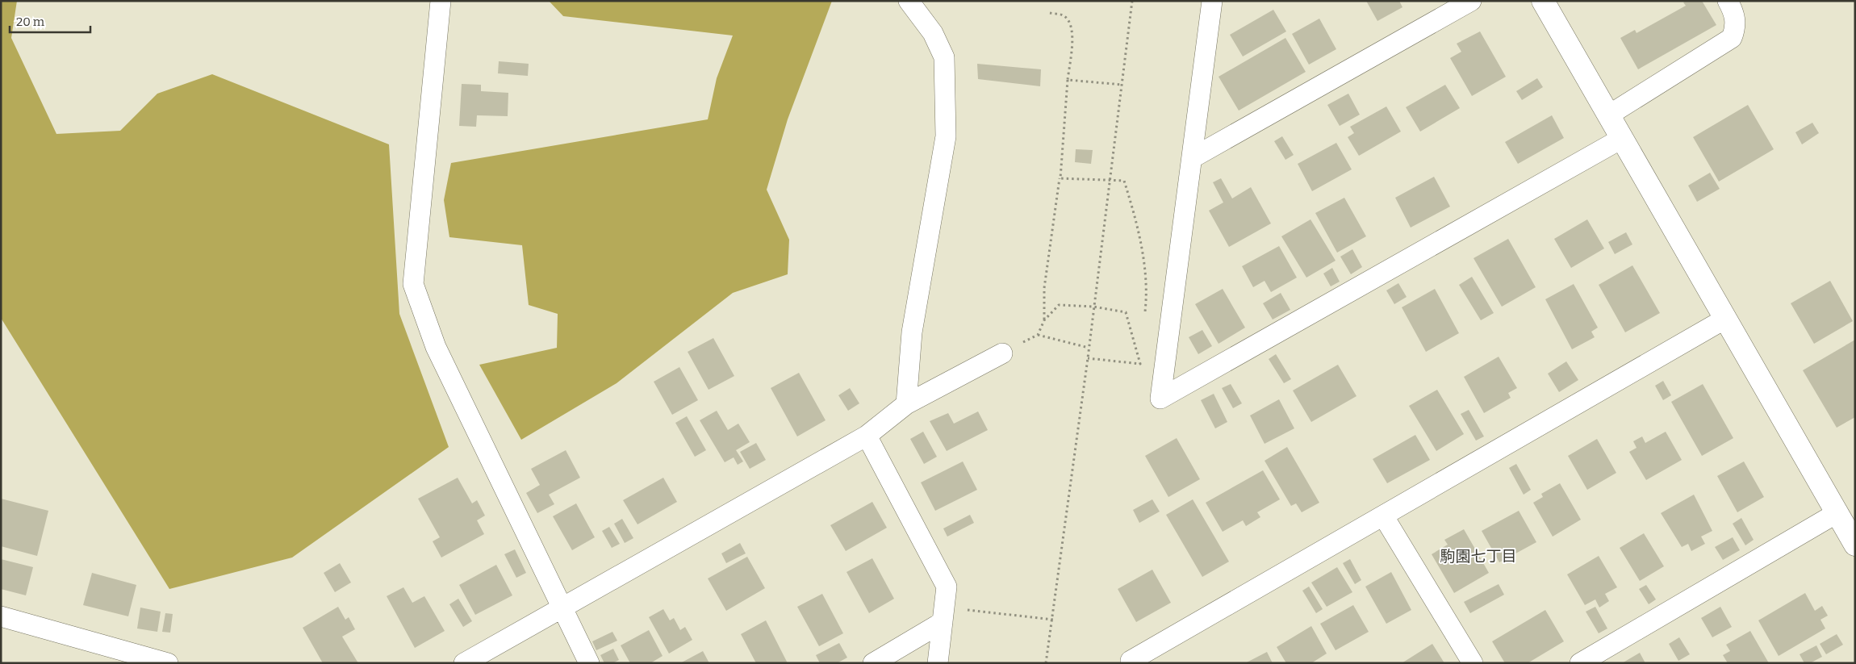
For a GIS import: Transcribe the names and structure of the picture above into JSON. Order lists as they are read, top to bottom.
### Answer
{
  "districts": ["駒園七丁目"],
  "scale_bar": "20 m"
}
